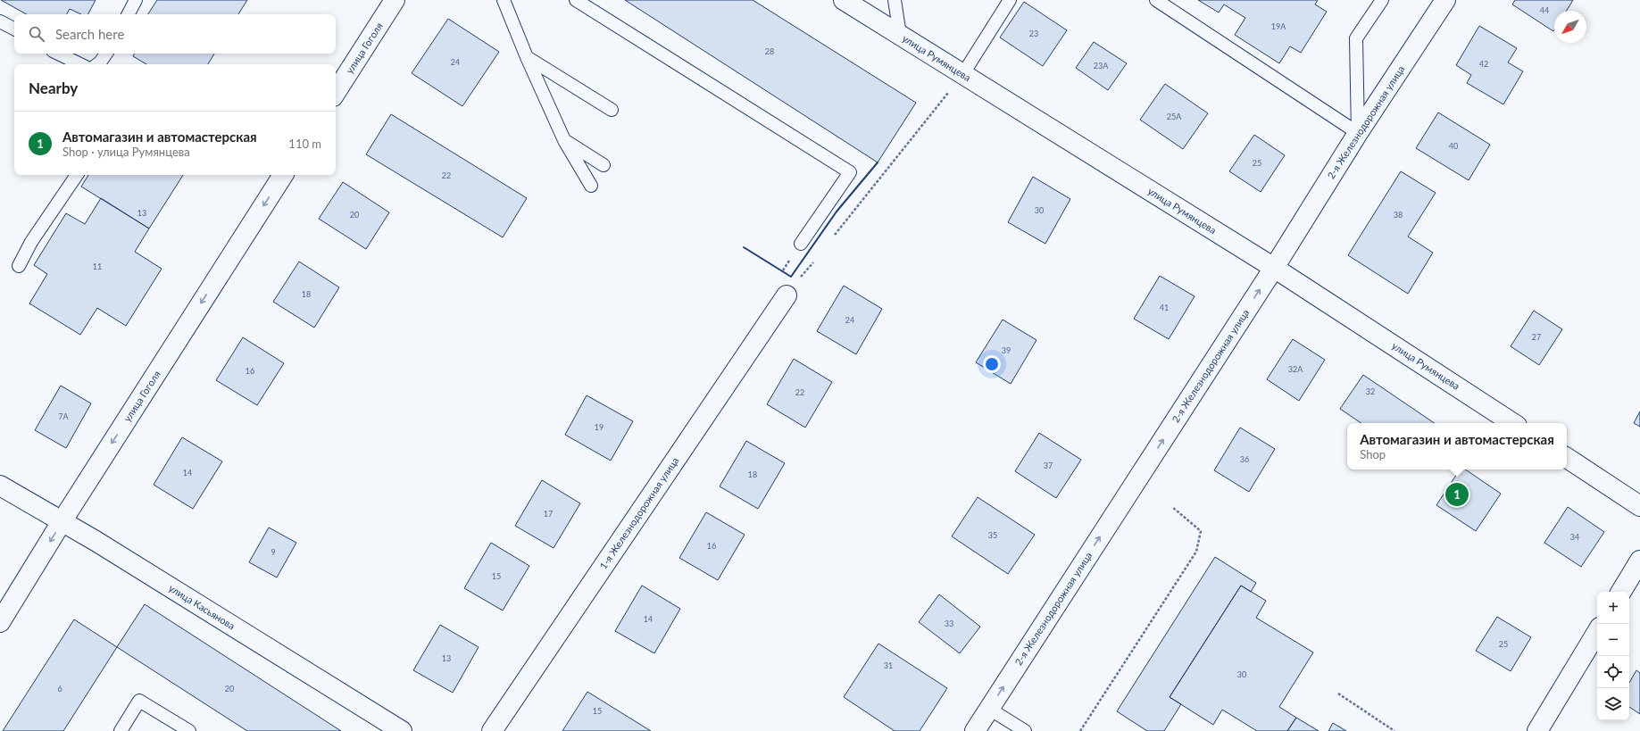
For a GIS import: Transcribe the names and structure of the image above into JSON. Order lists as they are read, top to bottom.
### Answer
{
  "streets": {
    "street": [
      "улица Гоголя",
      "улица Румянцева",
      "2-я Железнодорожная улица",
      "1-я Железнодорожная улица",
      "улица Касьянова"
    ]
  },
  "crossings": [
    ["улица Гоголя", "улица Касьянова"],
    ["улица Румянцева", "2-я Железнодорожная улица"]
  ],
  "one_way": ["улица Гоголя", "2-я Железнодорожная улица"],
  "house_numbers": [
    "44",
    "19А",
    "23",
    "28",
    "24",
    "42",
    "23А",
    "25А",
    "40",
    "25",
    "22",
    "30",
    "13",
    "20",
    "38",
    "11",
    "18",
    "41",
    "24",
    "27",
    "39",
    "32А",
    "16",
    "32",
    "22",
    "7А",
    "19",
    "36",
    "37",
    "14",
    "18",
    "17",
    "35",
    "34",
    "16",
    "9",
    "15",
    "14",
    "33",
    "25",
    "13",
    "31",
    "30",
    "6",
    "20",
    "15"
  ],
  "north": "bottom left",
  "page": {
    "search": "Search here",
    "heading": "Nearby",
    "list": [
      {
        "mark": "1",
        "name": "Автомагазин и автомастерская",
        "note": "Shop · улица Румянцева",
        "value": "110 m"
      }
    ],
    "popup": ["Автомагазин и автомастерская", "Shop"],
    "pins": "1",
    "map_buttons": ["+", "−"]
  }
}
